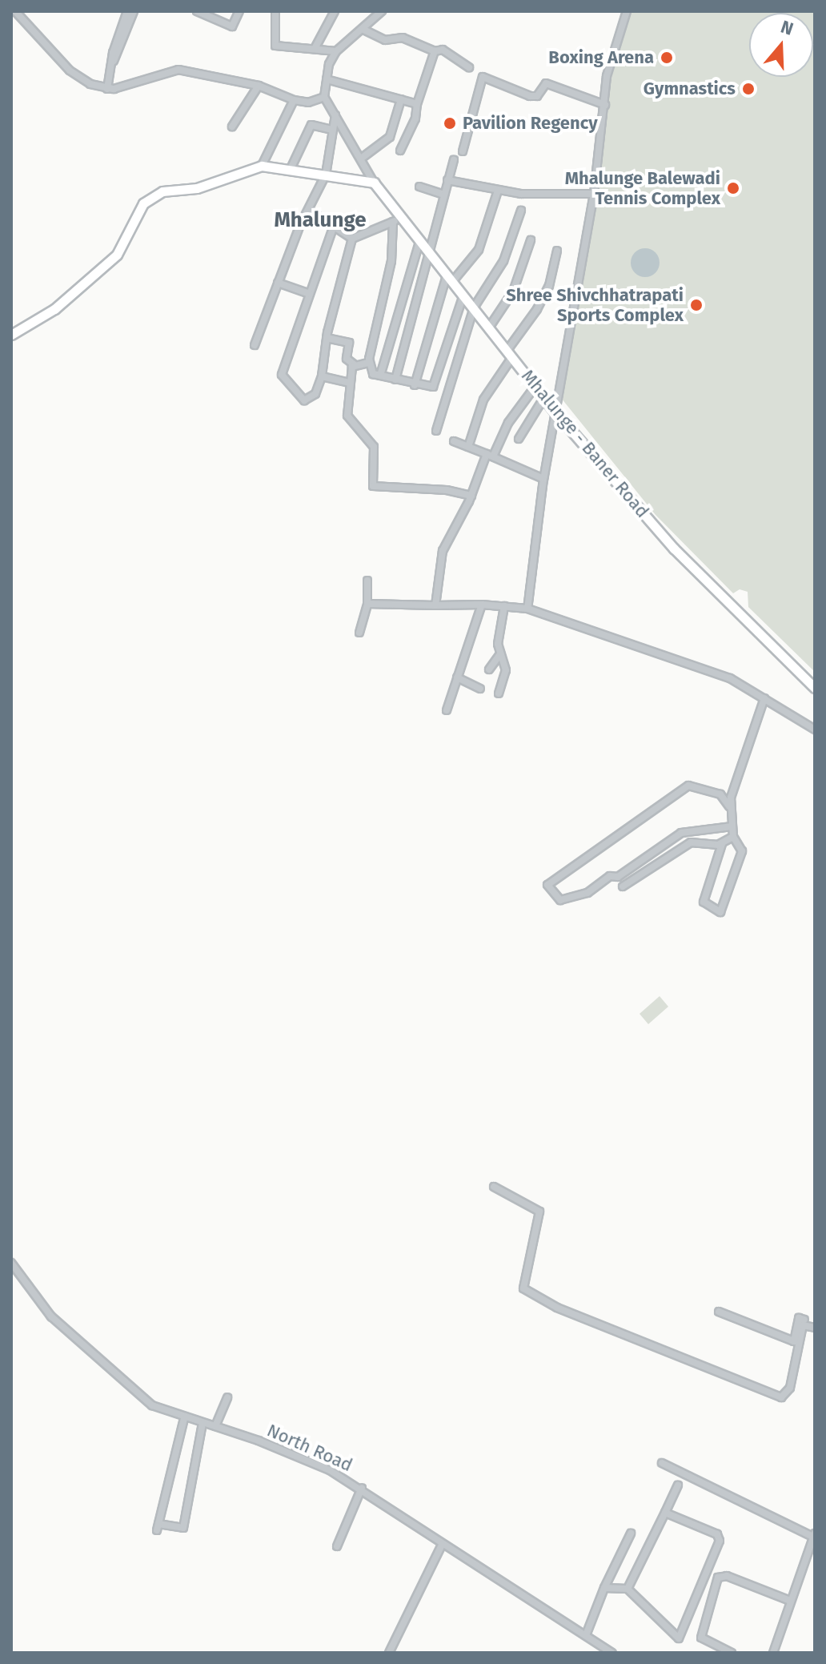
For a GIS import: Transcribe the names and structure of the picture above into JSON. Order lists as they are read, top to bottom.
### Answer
{
  "streets": {
    "main road": ["Mhalunge - Baner Road"],
    "street": ["North Road"]
  },
  "districts": ["Mhalunge"],
  "places": [
    "Boxing Arena",
    "Gymnastics",
    "Pavilion Regency",
    "Mhalunge Balewadi Tennis Complex",
    "Shree Shivchhatrapati Sports Complex"
  ],
  "north": "top"
}
